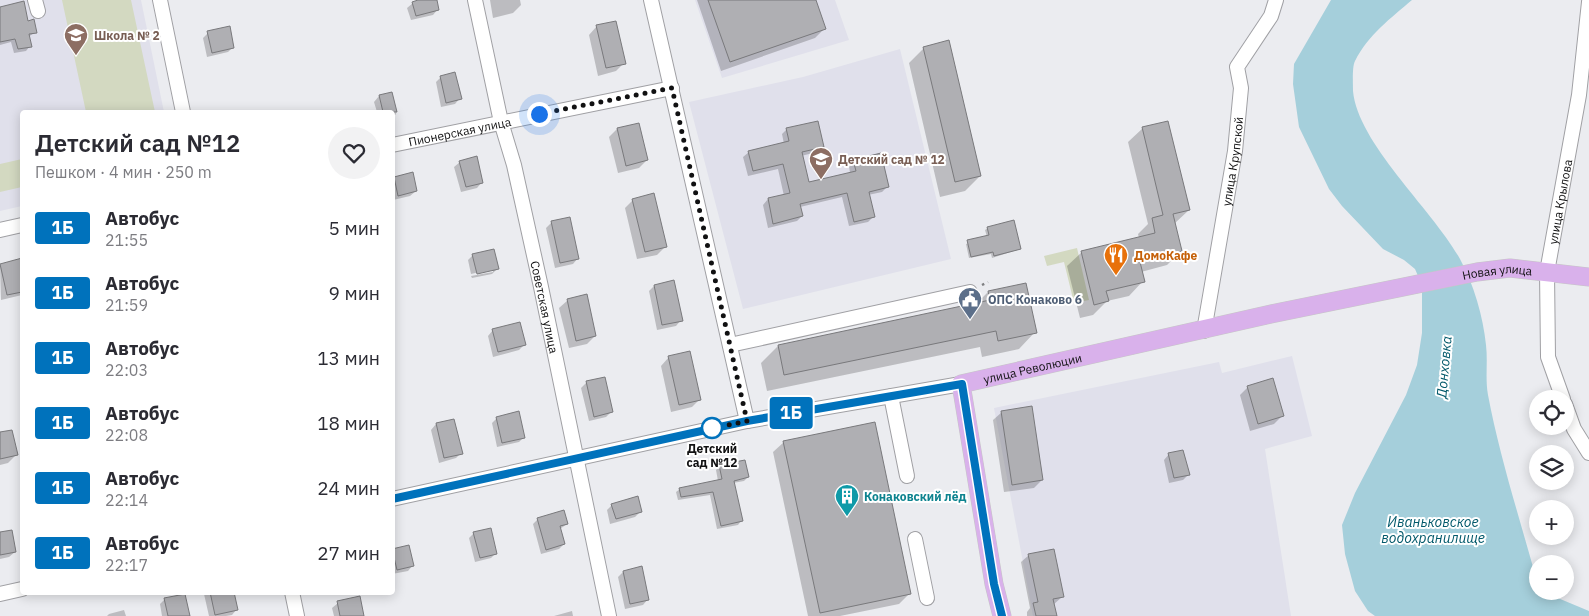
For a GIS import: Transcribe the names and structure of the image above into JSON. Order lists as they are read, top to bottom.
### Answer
{
  "streets": {
    "main road": ["Новая улица", "улица Революции"],
    "street": [
      "Пионерская улица",
      "улица Крупской",
      "улица Крылова",
      "Советская улица"
    ]
  },
  "crossings": [
    ["Пионерская улица", "Советская улица"],
    ["улица Крупской", "улица Революции"],
    ["улица Крылова", "Новая улица"],
    ["Новая улица", "улица Революции"],
    ["Советская улица", "улица Революции"]
  ],
  "water": ["Донховка", "Иваньковское водохранилище"],
  "places": {
    "school or university": ["Школа № 2", "Детский сад № 12"],
    "restaurant": ["ДомоКафе"],
    "public building": ["ОПС Конаково 6"],
    "other": ["Детский сад №12"],
    "building": ["Конаковский лёд"]
  },
  "lines": ["bus line 1Б"],
  "page": {
    "on_map": "1Б",
    "heading": ["Детский сад №12", "Пешком · 4 мин · 250 m"],
    "list": [
      {
        "mark": "1Б",
        "name": "Автобус",
        "note": "21:55",
        "value": "5 мин"
      },
      {
        "mark": "1Б",
        "name": "Автобус",
        "note": "21:59",
        "value": "9 мин"
      },
      {
        "mark": "1Б",
        "name": "Автобус",
        "note": "22:03",
        "value": "13 мин"
      },
      {
        "mark": "1Б",
        "name": "Автобус",
        "note": "22:08",
        "value": "18 мин"
      },
      {
        "mark": "1Б",
        "name": "Автобус",
        "note": "22:14",
        "value": "24 мин"
      },
      {
        "mark": "1Б",
        "name": "Автобус",
        "note": "22:17",
        "value": "27 мин"
      }
    ],
    "map_buttons": ["+", "−"]
  }
}
